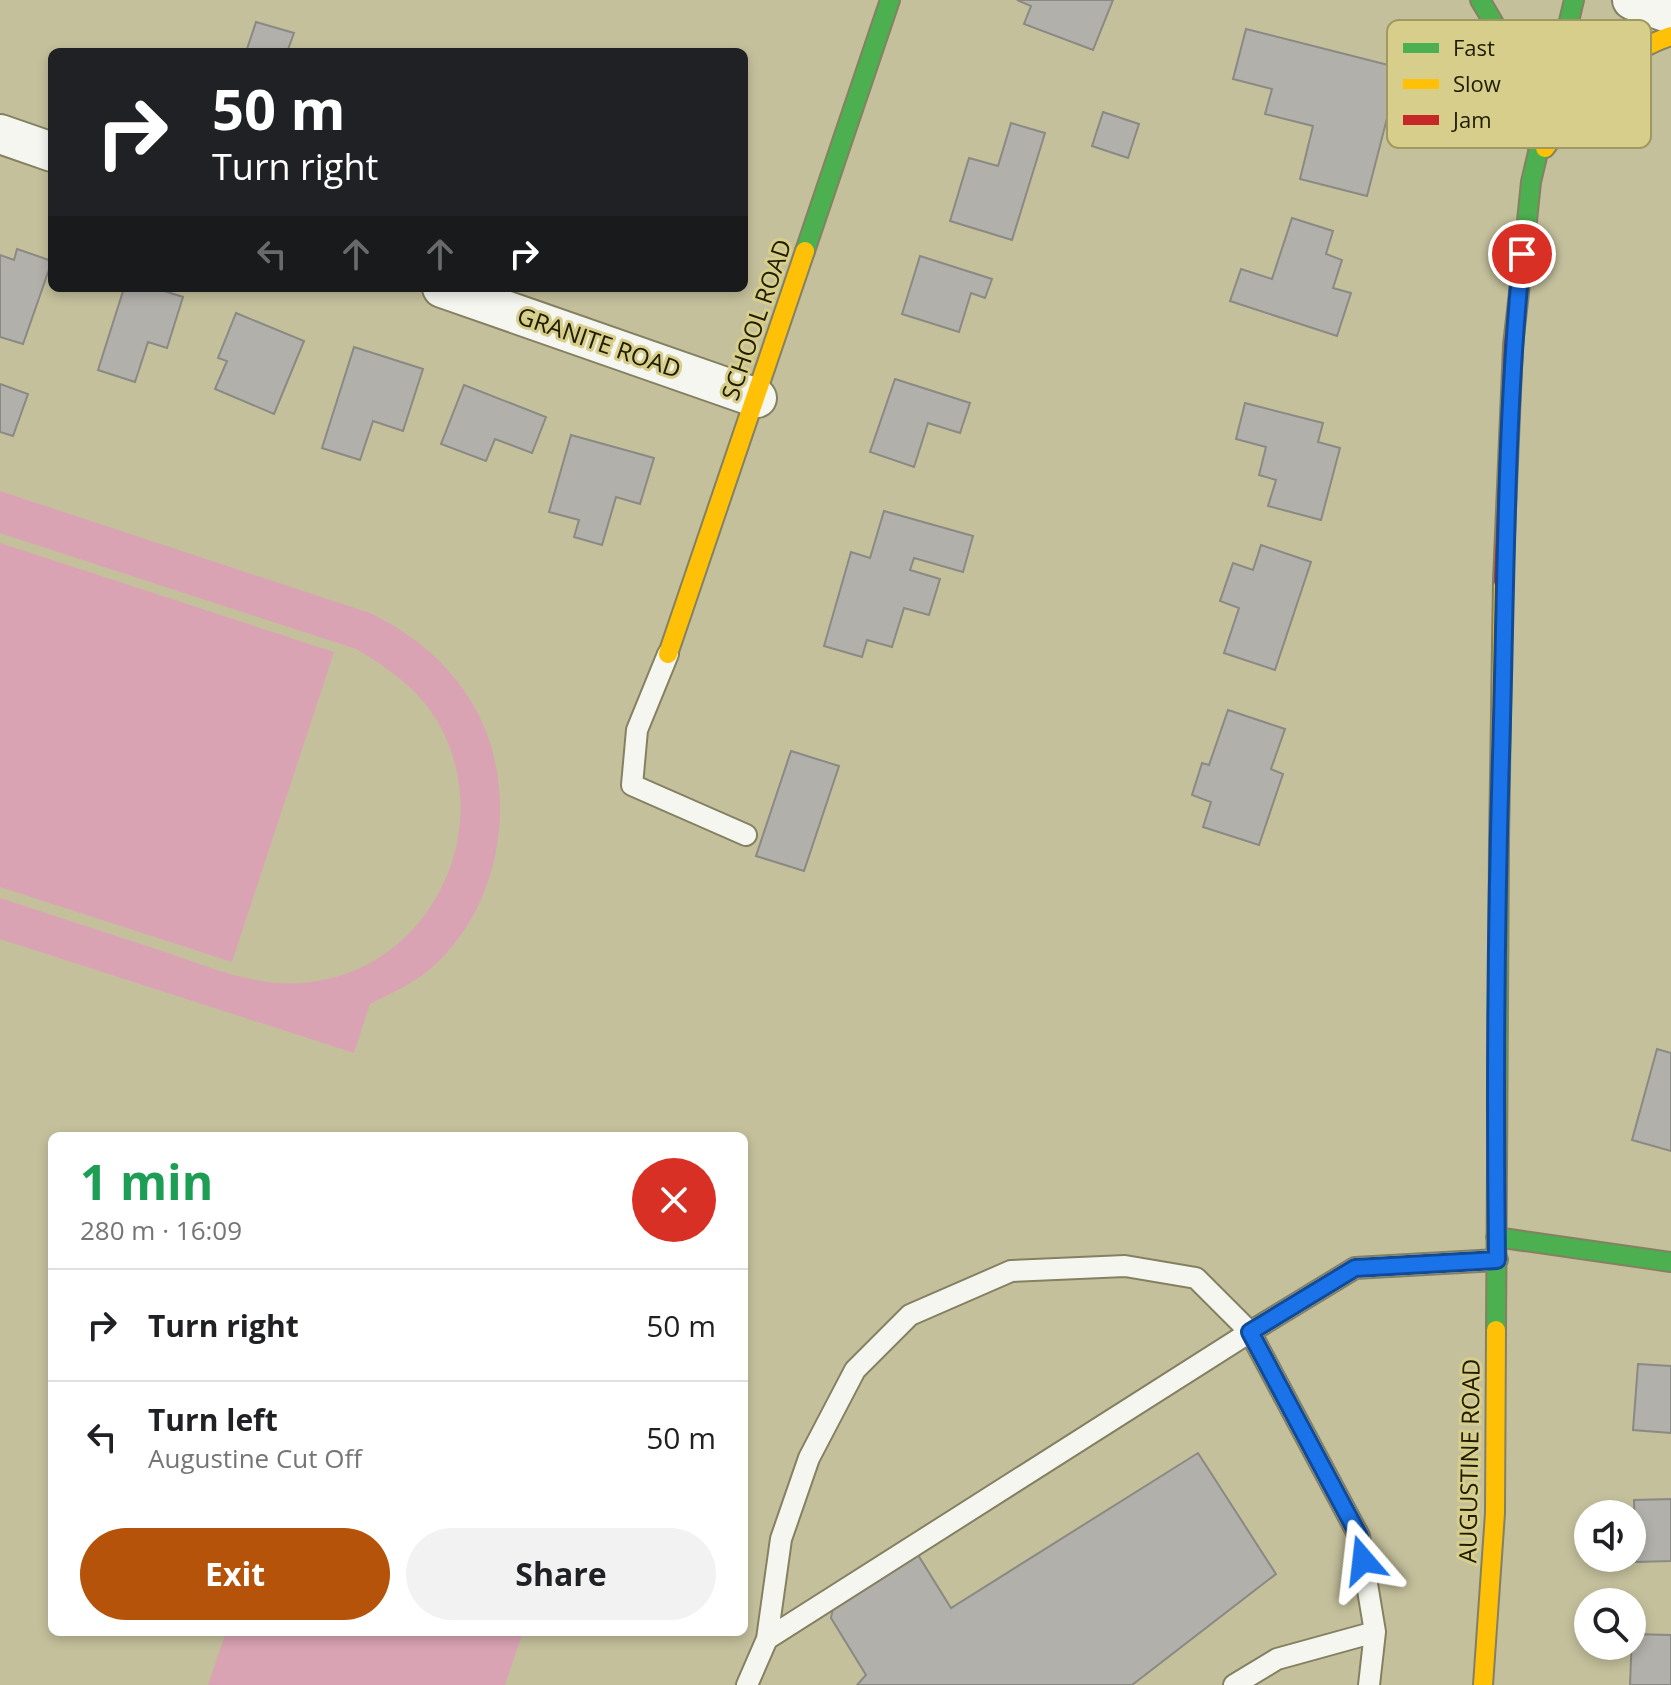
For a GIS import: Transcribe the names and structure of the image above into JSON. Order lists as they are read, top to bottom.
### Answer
{
  "streets": {
    "street": ["SCHOOL ROAD", "GRANITE ROAD", "AUGUSTINE ROAD"]
  },
  "crossings": [
    ["SCHOOL ROAD", "GRANITE ROAD"]
  ],
  "legend": ["Fast", "Slow", "Jam"],
  "page": {
    "turn": ["50 m", "Turn right"],
    "heading": ["1 min", "280 m · 16:09"],
    "list": [
      {
        "name": "Turn right",
        "value": "50 m"
      },
      {
        "name": "Turn left",
        "note": "Augustine Cut Off",
        "value": "50 m"
      }
    ],
    "buttons": ["Exit", "Share"]
  }
}
